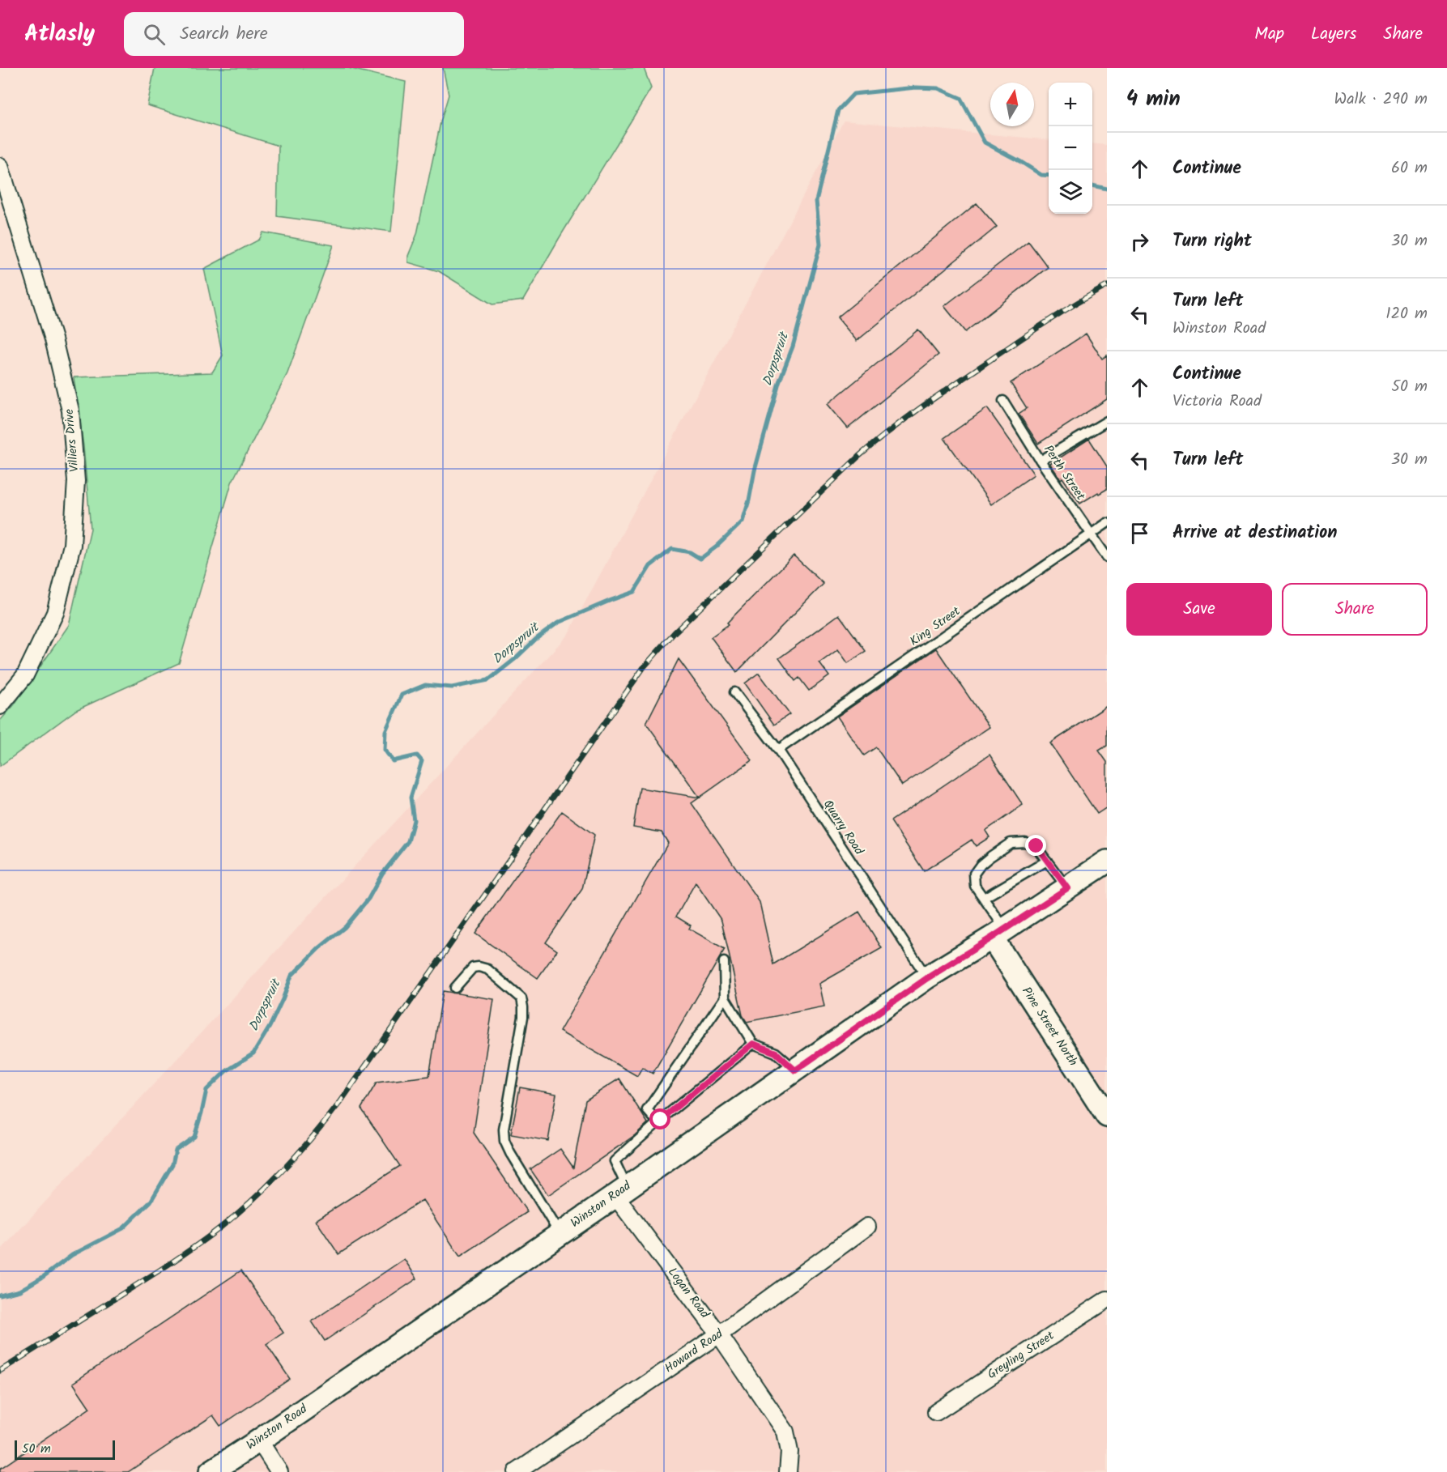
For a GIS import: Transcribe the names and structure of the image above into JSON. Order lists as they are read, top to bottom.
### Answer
{
  "streets": {
    "street": [
      "Villiers Drive",
      "Pine Street North",
      "Winston Road",
      "Logan Road",
      "Howard Road",
      "Greyling Street"
    ],
    "lane": ["Perth Street", "King Street", "Quarry Road"]
  },
  "crossings": [
    ["Perth Street", "King Street"],
    ["King Street", "Quarry Road"],
    ["Quarry Road", "Winston Road"],
    ["Pine Street North", "Winston Road"],
    ["Winston Road", "Logan Road"],
    ["Logan Road", "Howard Road"]
  ],
  "water": ["Dorpspruit"],
  "scale_bar": "50 m",
  "north": "top",
  "page": {
    "header": "Atlasly",
    "search": "Search here",
    "nav": ["Map", "Layers", "Share"],
    "heading": ["4 min", "Walk · 290 m"],
    "map_buttons": ["+", "−"],
    "list": [
      ["Continue", "60 m"],
      ["Turn right", "30 m"],
      ["Turn left", "Winston Road", "120 m"],
      ["Continue", "Victoria Road", "50 m"],
      ["Turn left", "30 m"],
      "Arrive at destination"
    ],
    "buttons": ["Save", "Share"],
    "scale": "50 m"
  }
}
